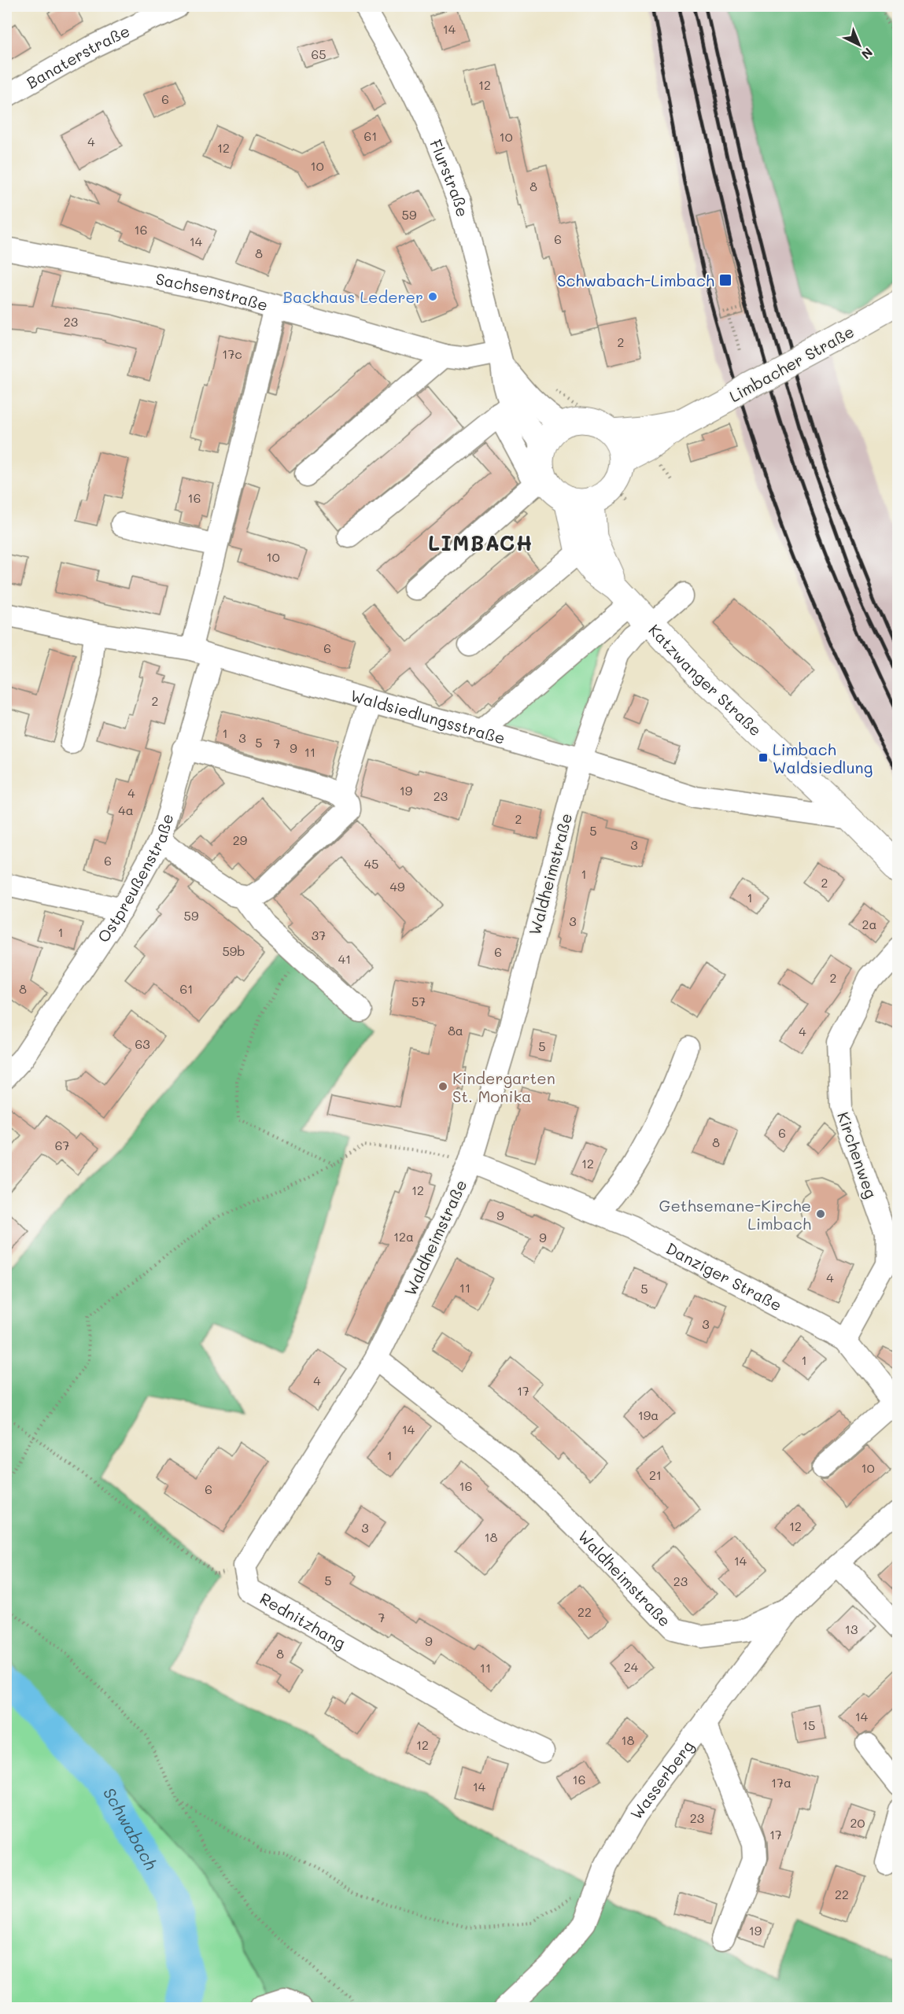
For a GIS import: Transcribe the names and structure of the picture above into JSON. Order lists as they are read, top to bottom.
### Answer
{
  "streets": {
    "main road": ["Limbacher Straße", "Katzwanger Straße"],
    "street": [
      "Banaterstraße",
      "Flurstraße",
      "Sachsenstraße",
      "Waldsiedlungsstraße",
      "Waldheimstraße",
      "Ostpreußenstraße",
      "Kirchenweg",
      "Danziger Straße",
      "Rednitzhang",
      "Wasserberg"
    ]
  },
  "crossings": [
    ["Flurstraße", "Sachsenstraße"],
    ["Flurstraße", "Limbacher Straße"],
    ["Flurstraße", "Katzwanger Straße"],
    ["Sachsenstraße", "Ostpreußenstraße"],
    ["Limbacher Straße", "Katzwanger Straße"],
    ["Katzwanger Straße", "Waldsiedlungsstraße"],
    ["Katzwanger Straße", "Waldheimstraße"],
    ["Waldsiedlungsstraße", "Waldheimstraße"],
    ["Waldsiedlungsstraße", "Ostpreußenstraße"],
    ["Waldheimstraße", "Danziger Straße"],
    ["Waldheimstraße", "Wasserberg"],
    ["Kirchenweg", "Danziger Straße"]
  ],
  "districts": ["LIMBACH"],
  "water": ["Schwabach"],
  "places": {
    "transit": ["Schwabach-Limbach", "Limbach Waldsiedlung"],
    "other": ["Backhaus Lederer", "Kindergarten St. Monika", "Gethsemane-Kirche Limbach"]
  },
  "house_numbers": [
    "14",
    "65",
    "12",
    "6",
    "61",
    "10",
    "4",
    "12",
    "10",
    "8",
    "59",
    "16",
    "6",
    "14",
    "8",
    "23",
    "2",
    "17c",
    "16",
    "10",
    "6",
    "2",
    "1",
    "3",
    "5",
    "7",
    "9",
    "11",
    "19",
    "4",
    "23",
    "4a",
    "2",
    "5",
    "29",
    "3",
    "6",
    "45",
    "1",
    "2",
    "49",
    "1",
    "59",
    "3",
    "2a",
    "1",
    "37",
    "59b",
    "6",
    "41",
    "2",
    "8",
    "61",
    "57",
    "8a",
    "4",
    "63",
    "5",
    "6",
    "8",
    "67",
    "12",
    "12",
    "9",
    "12a",
    "9",
    "4",
    "11",
    "5",
    "3",
    "1",
    "4",
    "17",
    "19a",
    "14",
    "1",
    "10",
    "21",
    "16",
    "6",
    "12",
    "3",
    "18",
    "14",
    "5",
    "23",
    "22",
    "7",
    "13",
    "9",
    "8",
    "24",
    "11",
    "14",
    "15",
    "18",
    "12",
    "16",
    "17a",
    "14",
    "23",
    "20",
    "17",
    "22",
    "19"
  ],
  "north": "bottom right"
}
